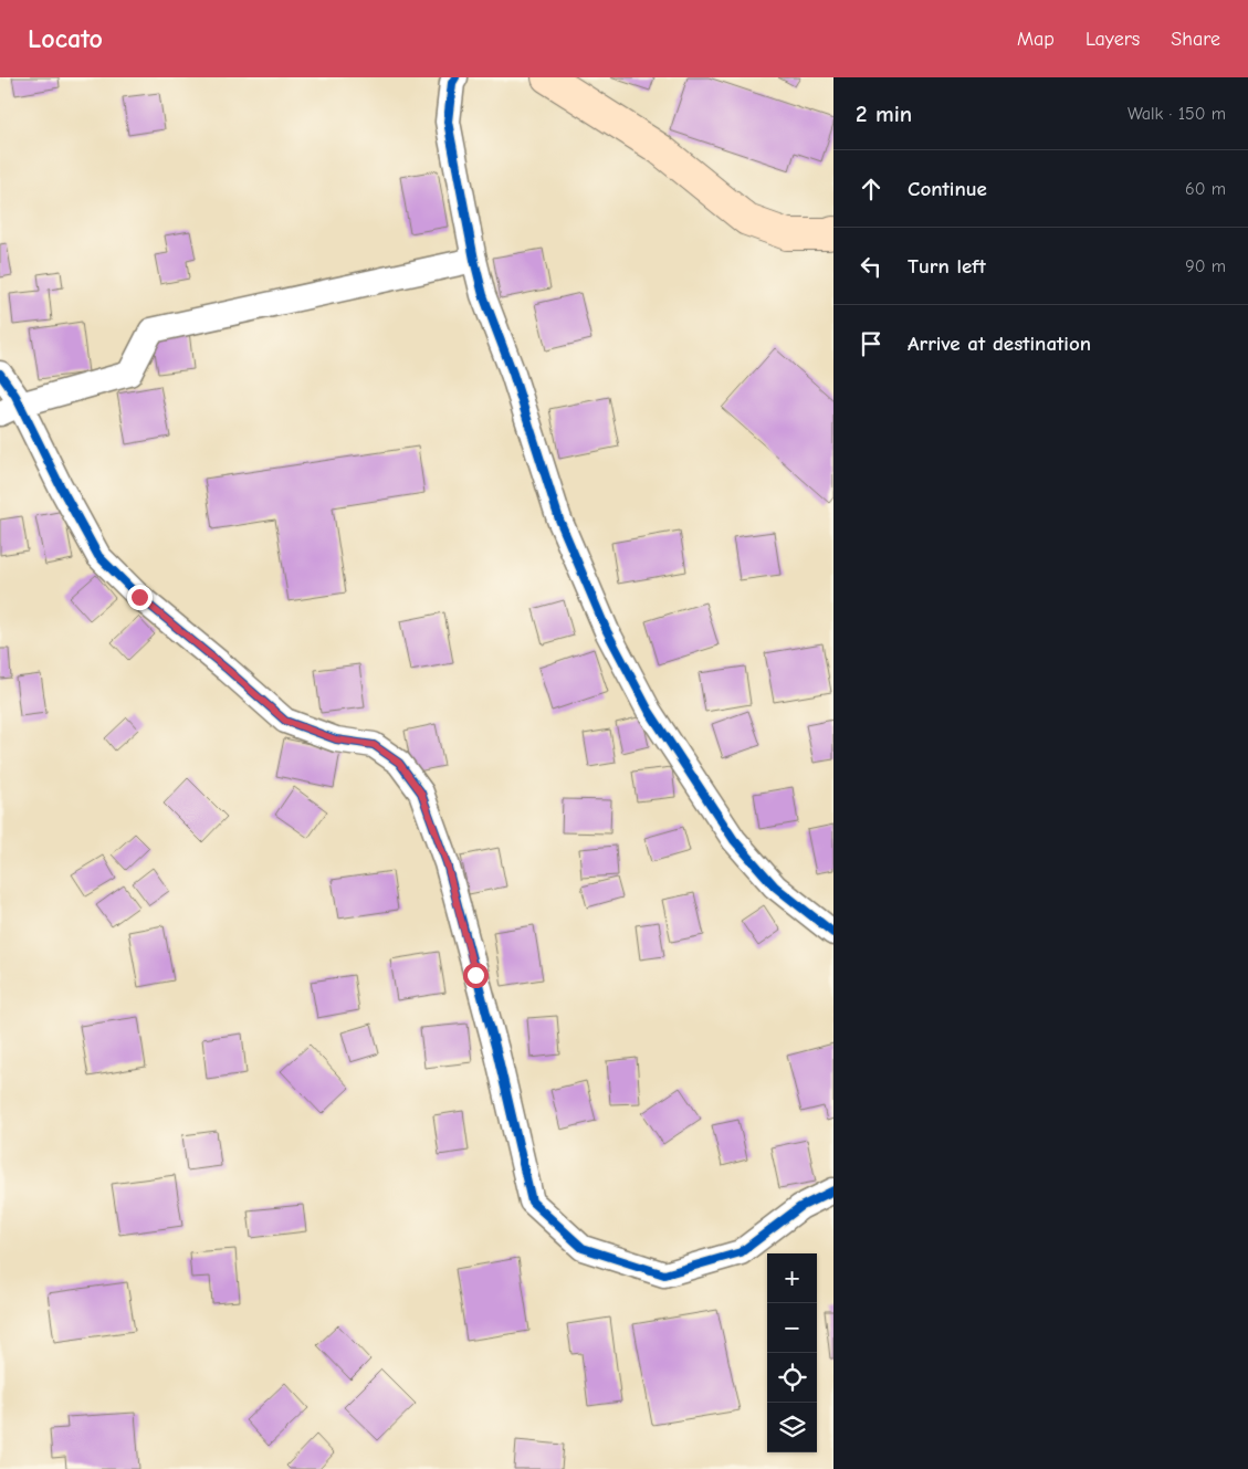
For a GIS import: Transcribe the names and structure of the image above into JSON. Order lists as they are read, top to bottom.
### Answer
{
  "page": {
    "header": "Locato",
    "nav": ["Map", "Layers", "Share"],
    "heading": ["2 min", "Walk · 150 m"],
    "list": [
      ["Continue", "60 m"],
      ["Turn left", "90 m"],
      "Arrive at destination"
    ],
    "map_buttons": ["+", "−"]
  }
}
